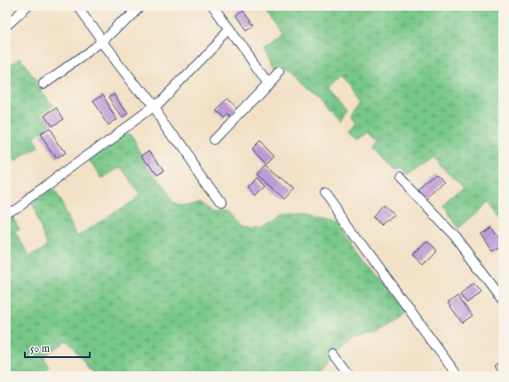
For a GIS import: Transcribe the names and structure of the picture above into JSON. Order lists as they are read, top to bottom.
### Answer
{
  "scale_bar": "50 m"
}
